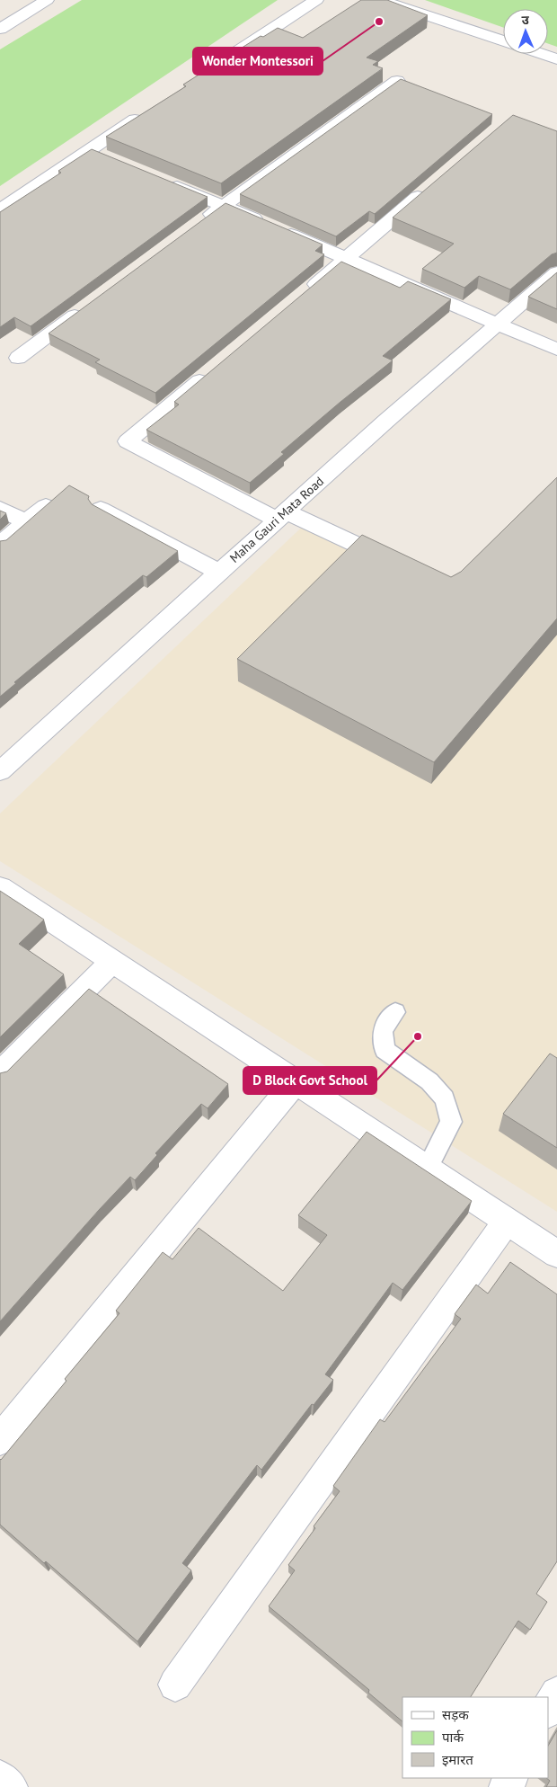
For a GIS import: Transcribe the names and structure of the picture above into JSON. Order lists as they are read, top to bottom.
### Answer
{
  "streets": {
    "street": ["Maha Gauri Mata Road"]
  },
  "places": ["Wonder Montessori", "D Block Govt School"],
  "legend": ["सड़क", "पार्क", "इमारत"],
  "north": "top"
}
